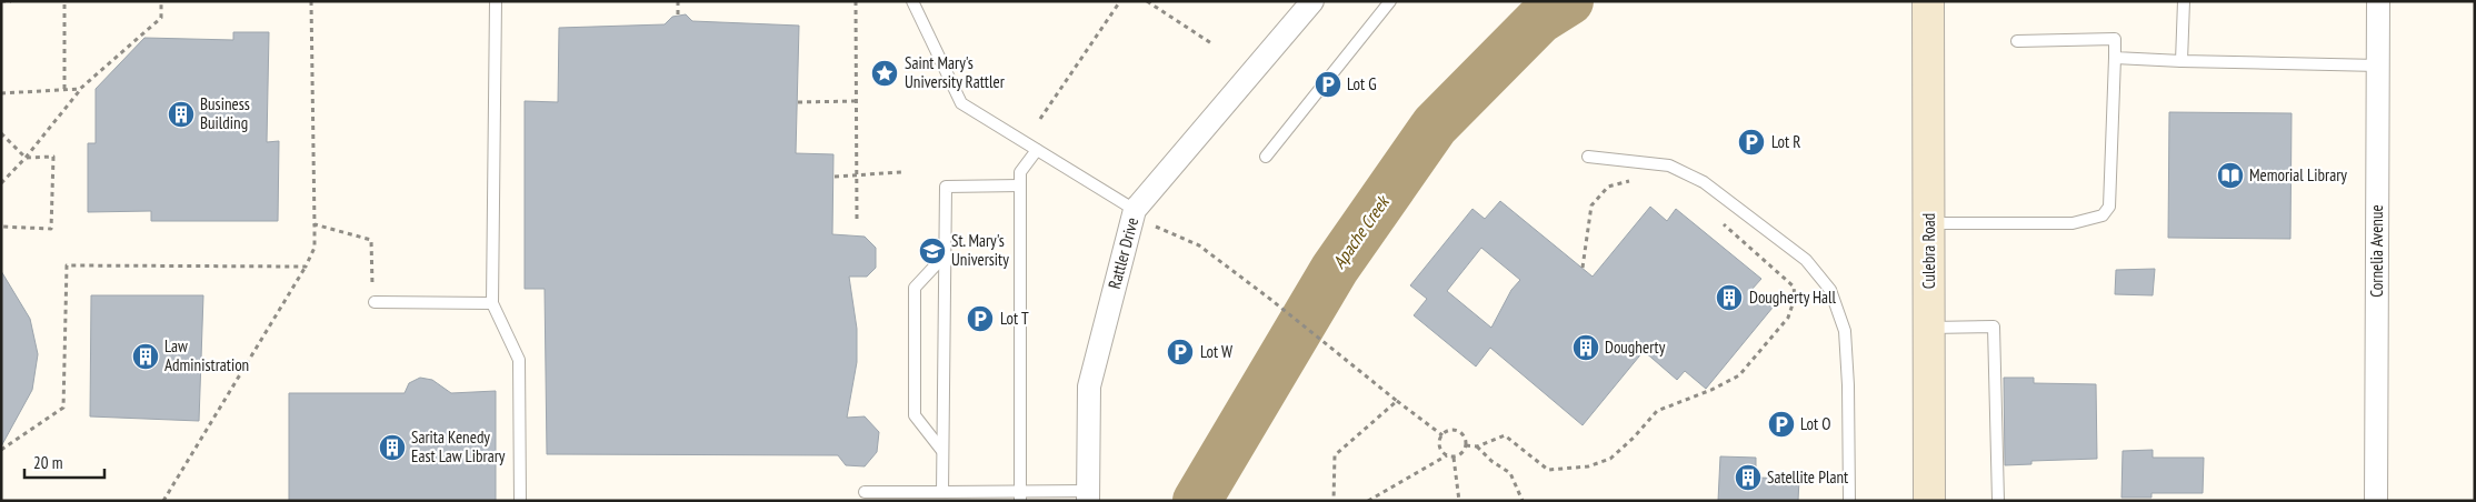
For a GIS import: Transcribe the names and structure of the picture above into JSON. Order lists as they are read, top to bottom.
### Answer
{
  "streets": {
    "main road": ["Culebra Road"],
    "street": ["Cornelia Avenue", "Rattler Drive"]
  },
  "water": ["Apache Creek"],
  "places": {
    "place": ["Saint Mary's University Rattler"],
    "parking": [
      "Lot G",
      "Lot R",
      "Lot T",
      "Lot W",
      "Lot O"
    ],
    "building": [
      "Business Building",
      "Dougherty Hall",
      "Dougherty",
      "Law Administration",
      "Sarita Kenedy East Law Library",
      "Satellite Plant"
    ],
    "library": ["Memorial Library"],
    "school or university": ["St. Mary's University"]
  },
  "scale_bar": "20 m"
}
